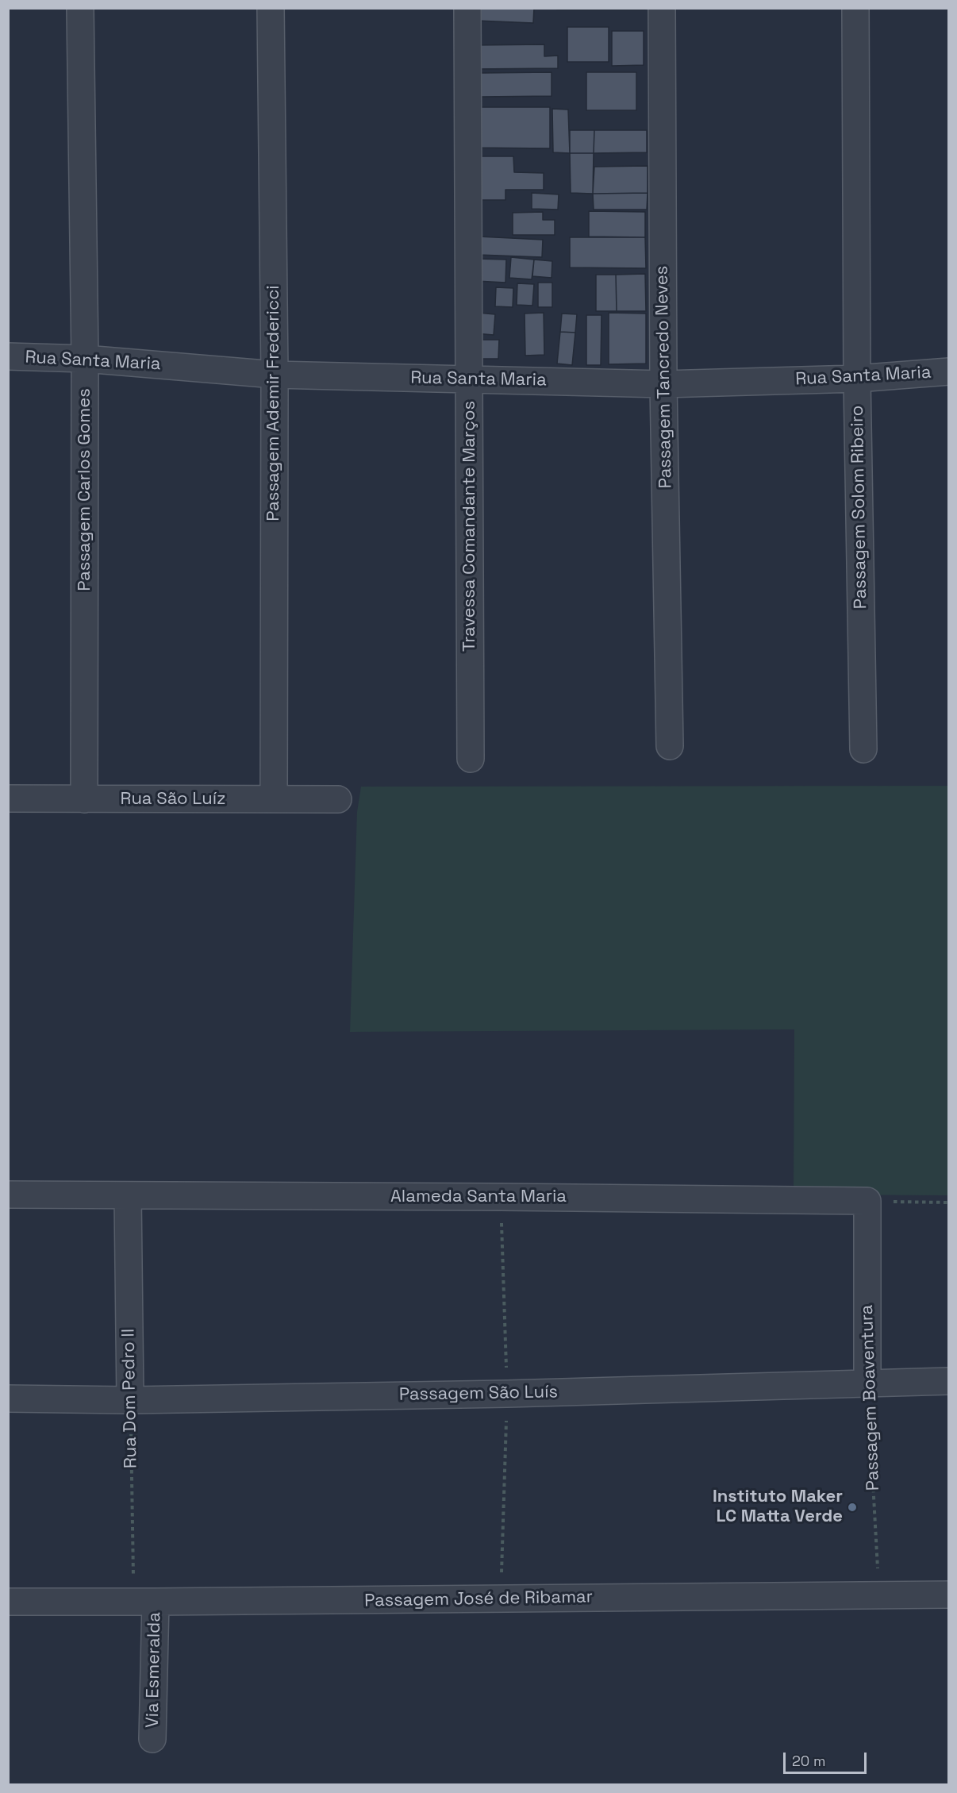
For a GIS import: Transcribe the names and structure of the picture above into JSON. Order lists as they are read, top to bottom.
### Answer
{
  "streets": {
    "street": [
      "Rua Santa Maria",
      "Passagem Tancredo Neves",
      "Passagem Ademir Fredericci",
      "Passagem Carlos Gomes",
      "Passagem Solom Ribeiro",
      "Travessa Comandante Marços",
      "Rua São Luíz",
      "Alameda Santa Maria",
      "Passagem São Luís",
      "Passagem Boaventura",
      "Rua Dom Pedro II",
      "Passagem José de Ribamar",
      "Via Esmeralda"
    ]
  },
  "crossings": [
    ["Rua Santa Maria", "Passagem Tancredo Neves"],
    ["Rua Santa Maria", "Passagem Ademir Fredericci"],
    ["Rua Santa Maria", "Passagem Carlos Gomes"],
    ["Rua Santa Maria", "Passagem Solom Ribeiro"],
    ["Rua Santa Maria", "Travessa Comandante Marços"],
    ["Passagem Ademir Fredericci", "Rua São Luíz"],
    ["Passagem Carlos Gomes", "Rua São Luíz"],
    ["Alameda Santa Maria", "Passagem Boaventura"],
    ["Alameda Santa Maria", "Rua Dom Pedro II"],
    ["Passagem São Luís", "Passagem Boaventura"],
    ["Passagem São Luís", "Rua Dom Pedro II"],
    ["Passagem Boaventura", "Passagem José de Ribamar"],
    ["Rua Dom Pedro II", "Passagem José de Ribamar"],
    ["Rua Dom Pedro II", "Via Esmeralda"],
    ["Passagem José de Ribamar", "Via Esmeralda"]
  ],
  "places": ["Instituto Maker LC Matta Verde"],
  "scale_bar": "20 m"
}
